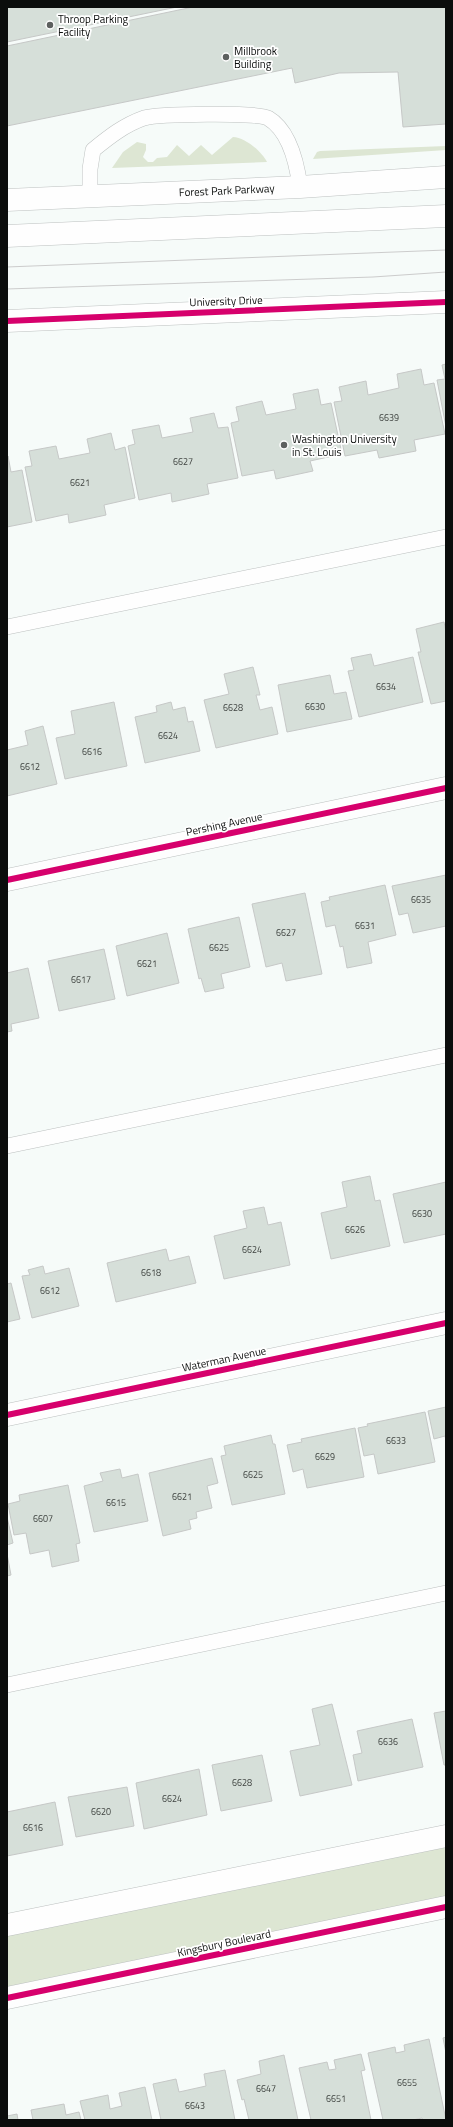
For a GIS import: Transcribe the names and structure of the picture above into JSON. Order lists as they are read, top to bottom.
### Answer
{
  "streets": {
    "street": [
      "Forest Park Parkway",
      "University Drive",
      "Pershing Avenue",
      "Waterman Avenue",
      "Kingsbury Boulevard"
    ]
  },
  "places": ["Throop Parking Facility", "Millbrook Building", "Washington University in St. Louis"],
  "house_numbers": [
    "6639",
    "6627",
    "6621",
    "6634",
    "6630",
    "6628",
    "6624",
    "6616",
    "6612",
    "6635",
    "6631",
    "6627",
    "6625",
    "6621",
    "6617",
    "6630",
    "6626",
    "6624",
    "6618",
    "6612",
    "6633",
    "6629",
    "6625",
    "6621",
    "6615",
    "6607",
    "6636",
    "6628",
    "6624",
    "6620",
    "6616",
    "6655",
    "6647",
    "6651",
    "6643"
  ]
}
